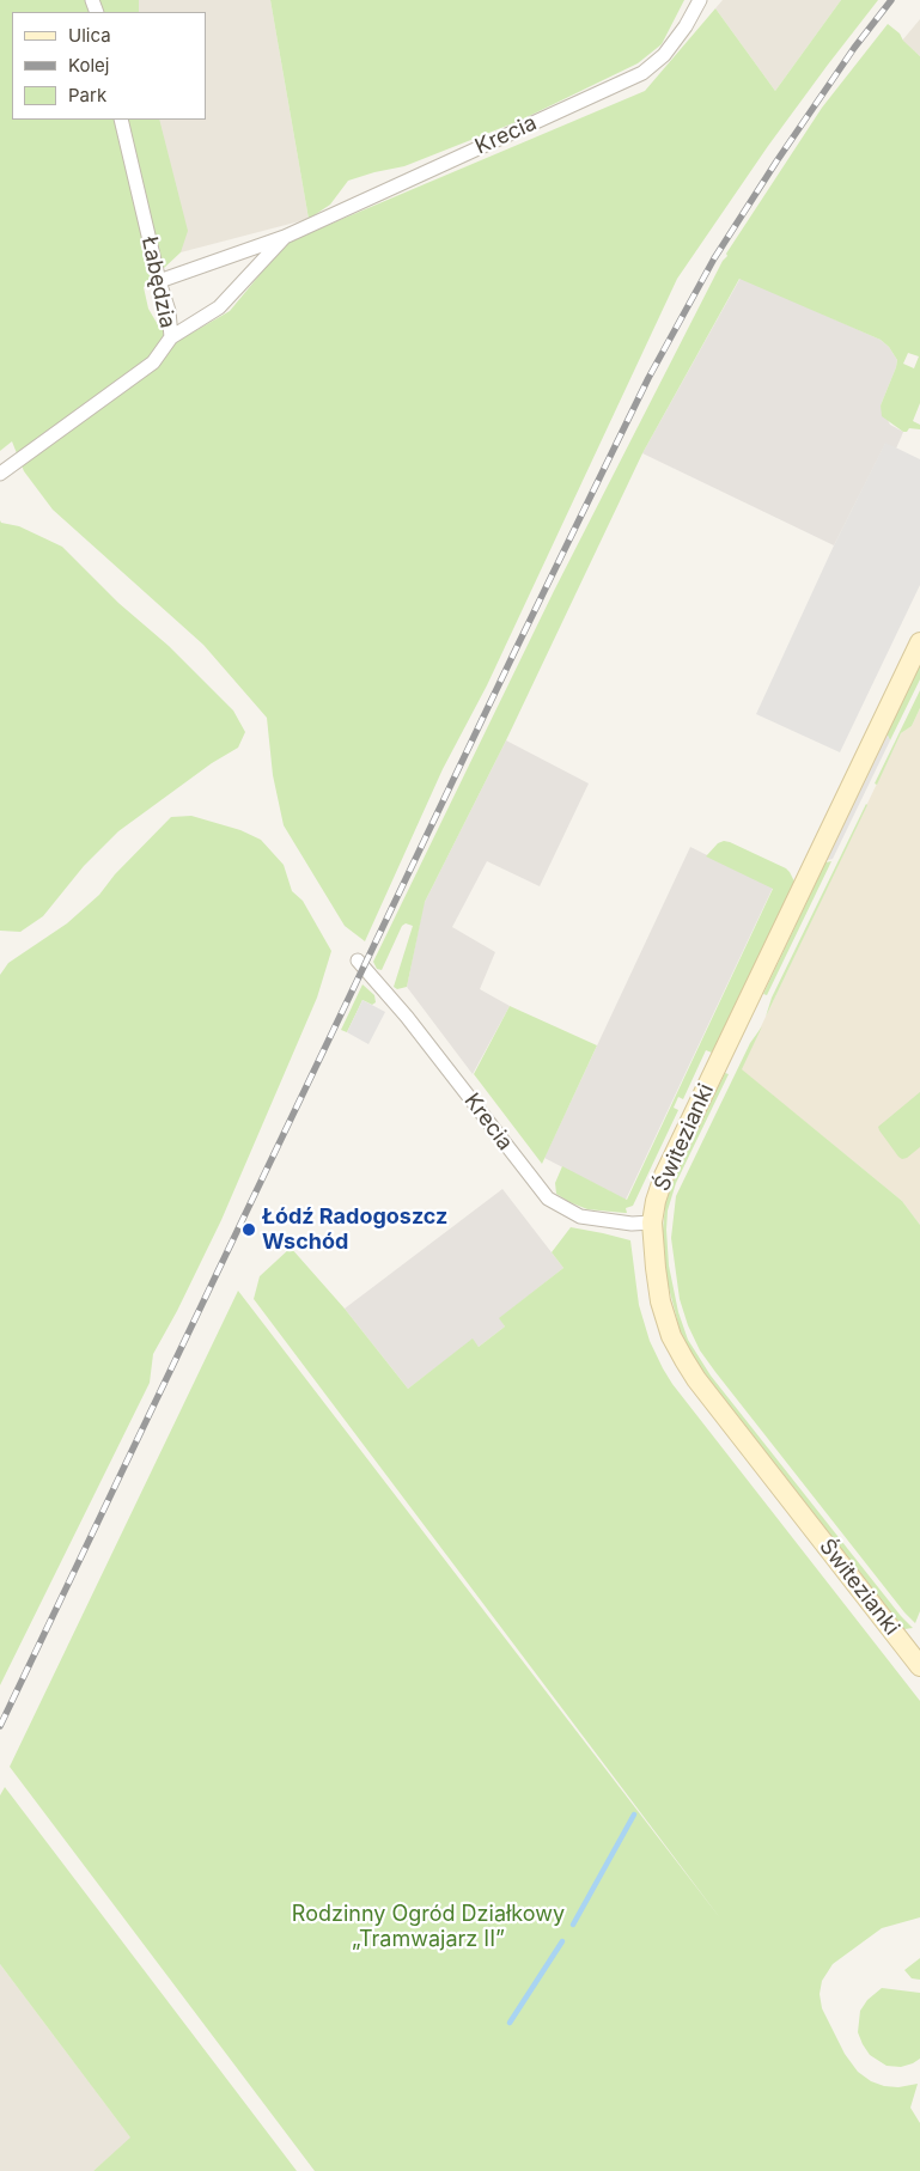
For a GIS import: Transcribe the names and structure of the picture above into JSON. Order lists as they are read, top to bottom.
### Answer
{
  "streets": {
    "street": ["Krecia", "Łabędzia", "Świtezianki"]
  },
  "crossings": [
    ["Krecia", "Łabędzia"],
    ["Krecia", "Świtezianki"]
  ],
  "parks": ["Rodzinny Ogród Działkowy „Tramwajarz II”"],
  "places": ["Łódź Radogoszcz Wschód"],
  "legend": ["Ulica", "Kolej", "Park"]
}
